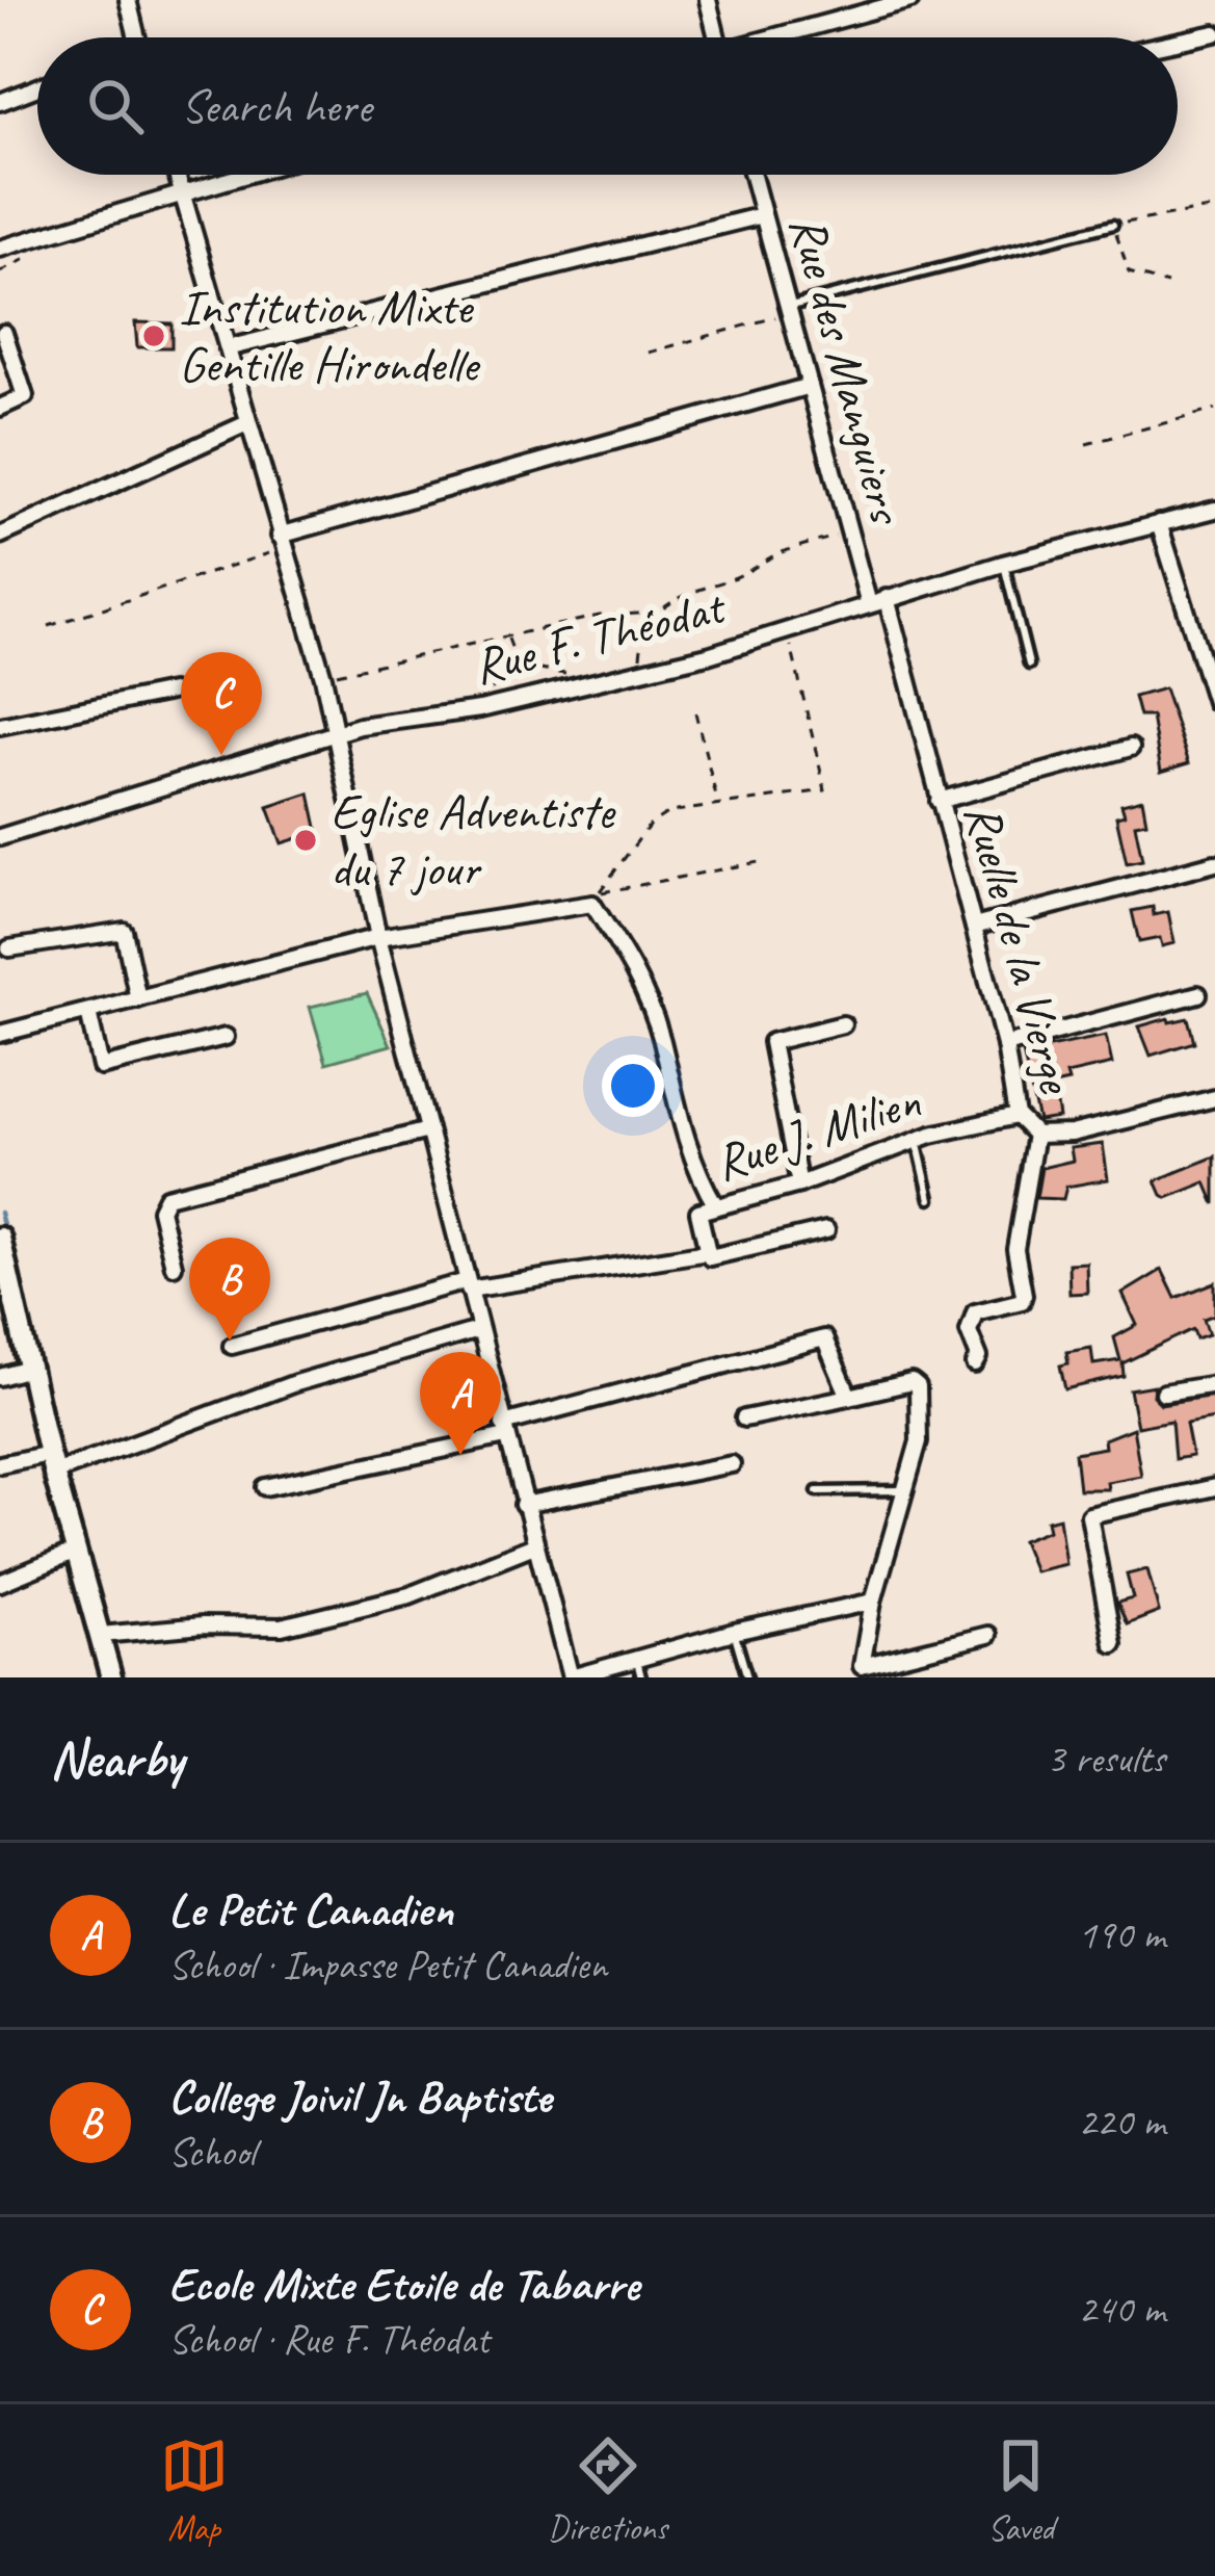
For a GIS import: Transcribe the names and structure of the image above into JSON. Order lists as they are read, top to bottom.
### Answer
{
  "streets": {
    "street": [
      "Rue des Manguiers",
      "Rue F. Théodat",
      "Ruelle de la Vierge",
      "Rue J. Milien"
    ]
  },
  "crossings": [
    ["Rue des Manguiers", "Rue F. Théodat"],
    ["Rue F. Théodat", "Ruelle de la Vierge"],
    ["Ruelle de la Vierge", "Rue J. Milien"]
  ],
  "places": ["Institution Mixte Gentille Hirondelle", "Eglise Adventiste du 7 jour"],
  "page": {
    "search": "Search here",
    "pins": ["C", "B", "A"],
    "heading": ["Nearby", "3 results"],
    "list": [
      {
        "mark": "A",
        "name": "Le Petit Canadien",
        "note": "School · Impasse Petit Canadien",
        "value": "190 m"
      },
      {
        "mark": "B",
        "name": "College Joivil Jn Baptiste",
        "note": "School",
        "value": "220 m"
      },
      {
        "mark": "C",
        "name": "Ecole Mixte Etoile de Tabarre",
        "note": "School · Rue F. Théodat",
        "value": "240 m"
      }
    ],
    "nav": ["Map", "Directions", "Saved"]
  }
}
